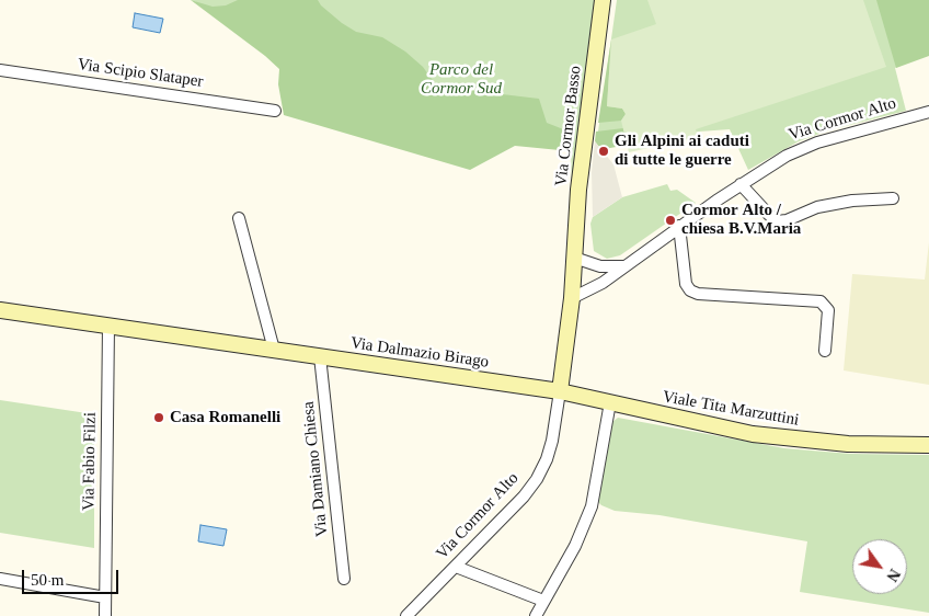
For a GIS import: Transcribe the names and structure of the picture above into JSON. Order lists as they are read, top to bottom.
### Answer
{
  "streets": {
    "street": [
      "Via Scipio Slataper",
      "Via Cormor Alto",
      "Via Cormor Basso",
      "Via Dalmazio Birago",
      "Viale Tita Marzuttini",
      "Via Fabio Filzi",
      "Via Damiano Chiesa"
    ]
  },
  "crossings": [
    ["Via Cormor Alto", "Via Cormor Basso"],
    ["Via Cormor Alto", "Via Dalmazio Birago"],
    ["Via Cormor Alto", "Viale Tita Marzuttini"],
    ["Via Dalmazio Birago", "Viale Tita Marzuttini"],
    ["Via Dalmazio Birago", "Via Fabio Filzi"],
    ["Via Dalmazio Birago", "Via Damiano Chiesa"]
  ],
  "parks": ["Parco del Cormor Sud"],
  "places": ["Gli Alpini ai caduti di tutte le guerre", "Cormor Alto / chiesa B.V.Maria", "Casa Romanelli"],
  "scale_bar": "50 m",
  "north": "bottom right"
}
